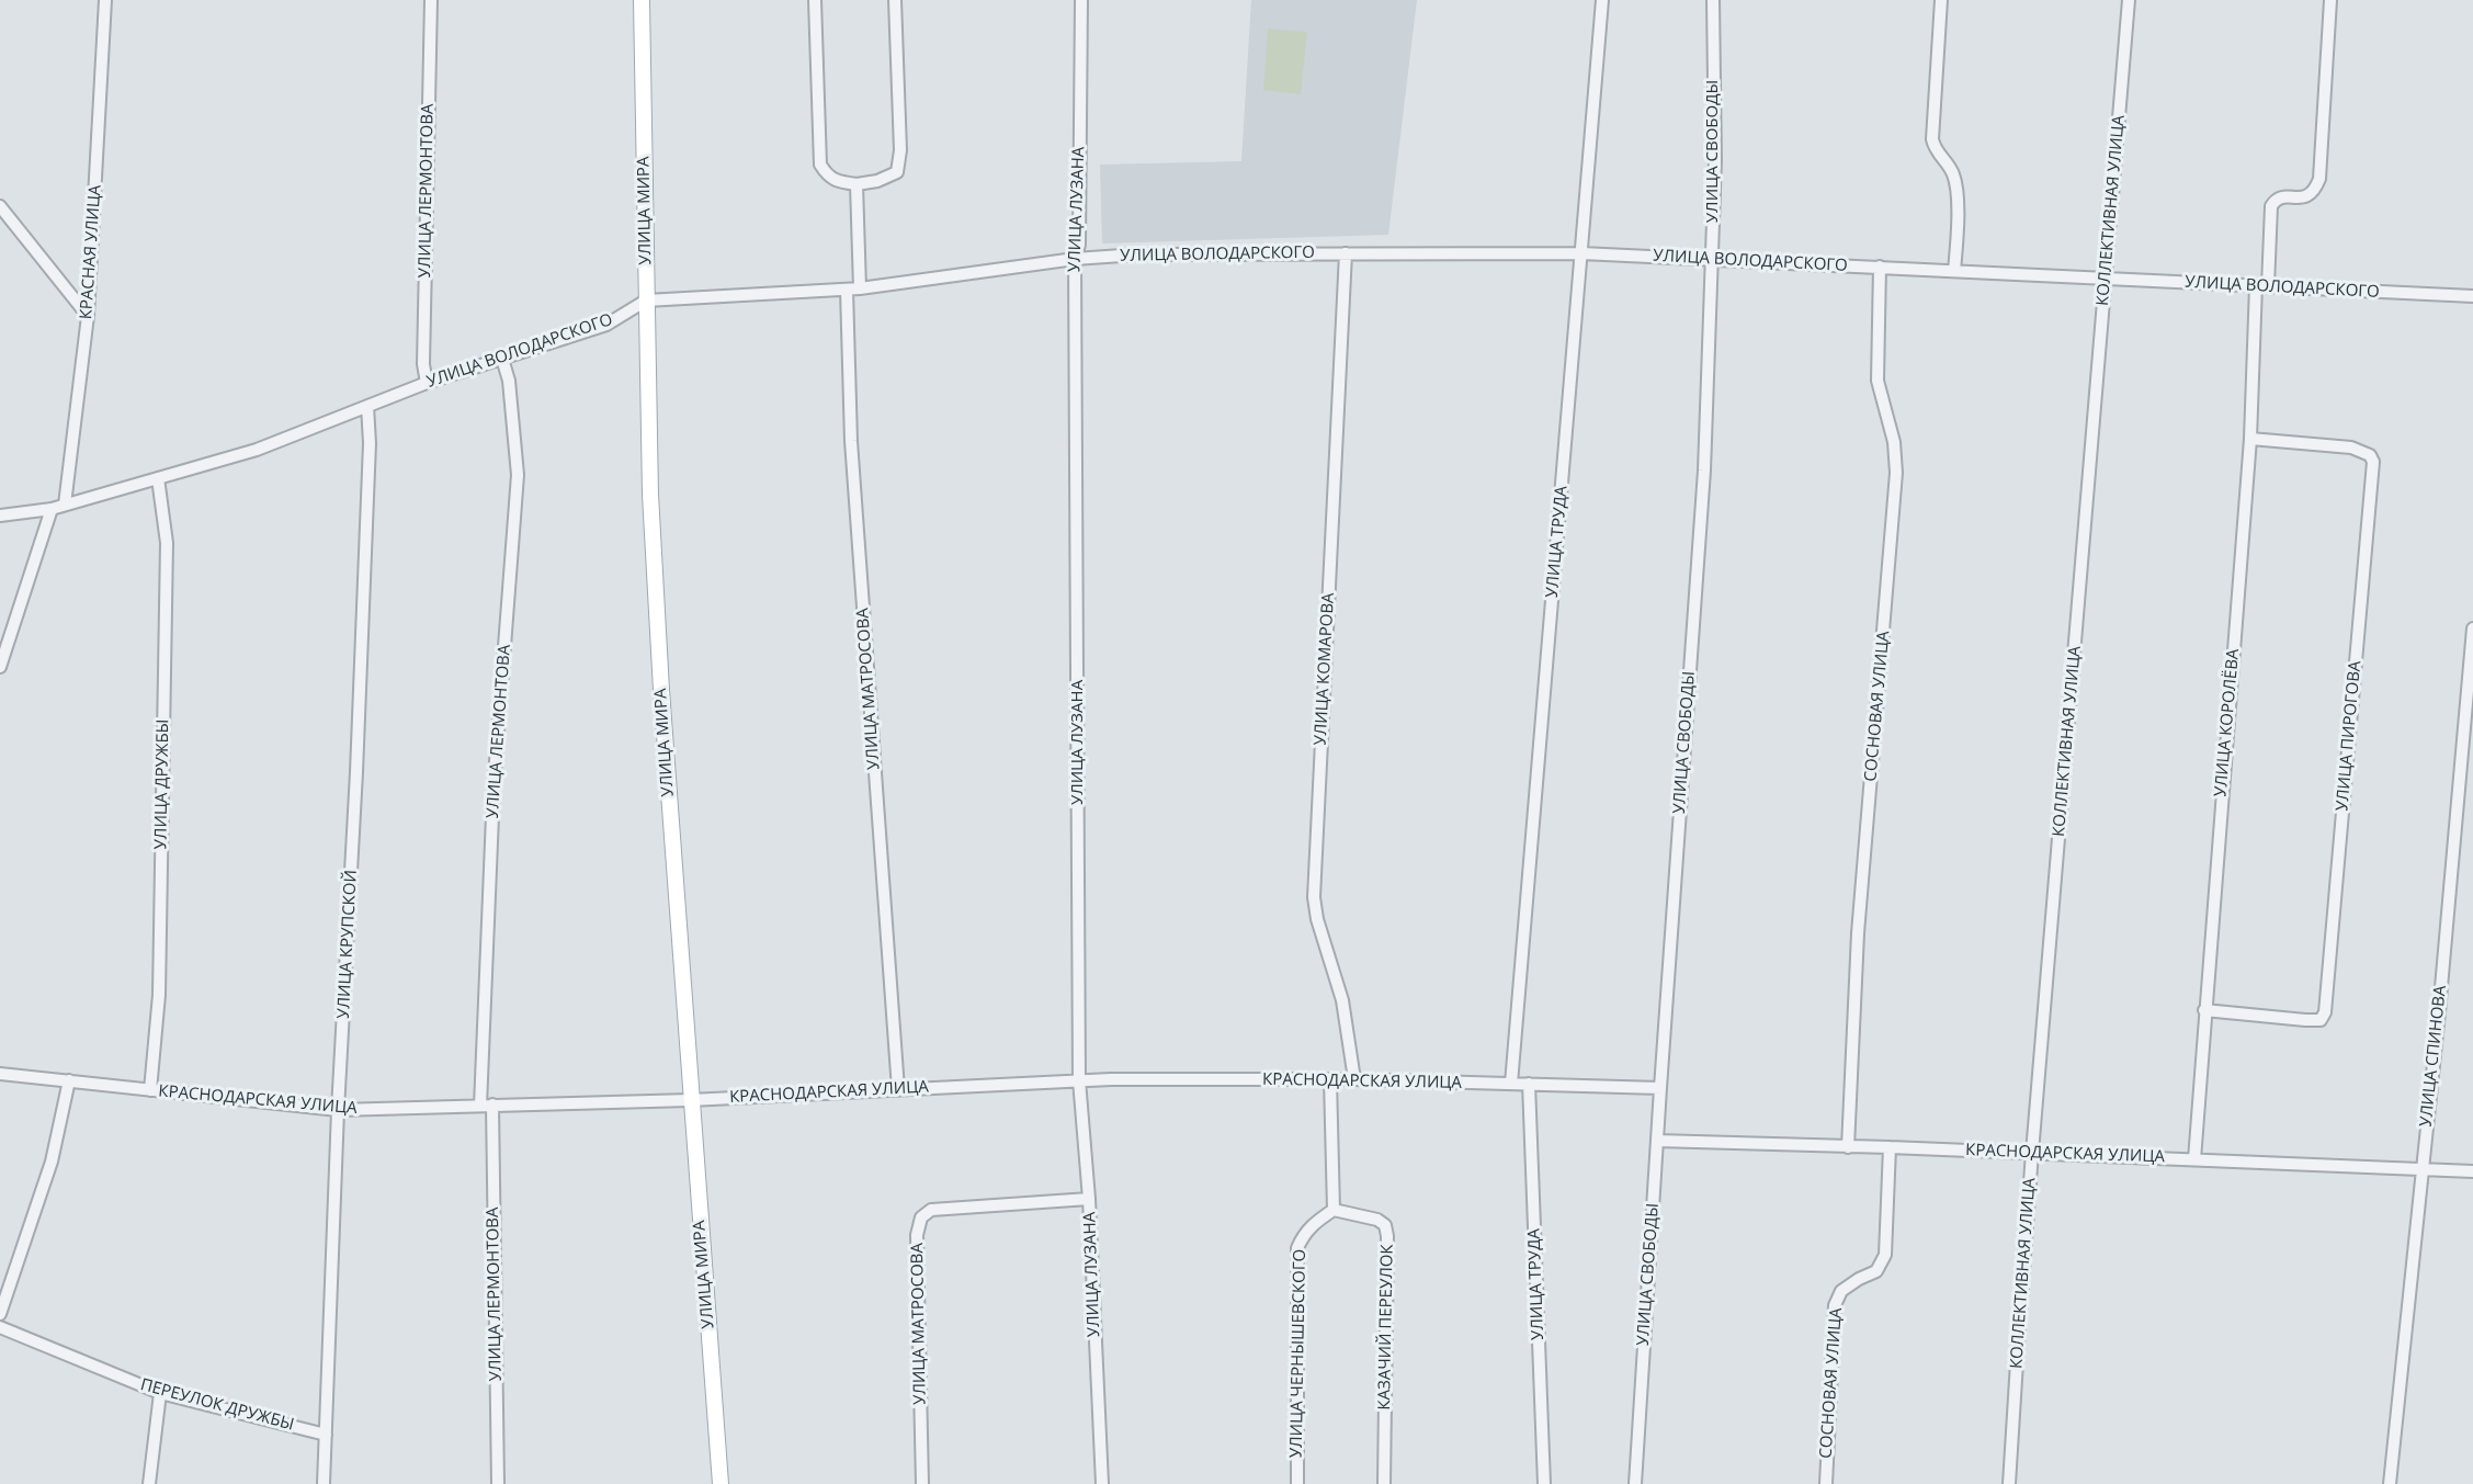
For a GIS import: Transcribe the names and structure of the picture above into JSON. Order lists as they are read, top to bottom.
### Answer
{
  "streets": {
    "main road": ["УЛИЦА МИРА"],
    "street": [
      "УЛИЦА СВОБОДЫ",
      "УЛИЦА ЛЕРМОНТОВА",
      "УЛИЦА ЛУЗАНА",
      "КОЛЛЕКТИВНАЯ УЛИЦА",
      "КРАСНАЯ УЛИЦА",
      "УЛИЦА ВОЛОДАРСКОГО",
      "УЛИЦА ТРУДА",
      "УЛИЦА КОМАРОВА",
      "УЛИЦА МАТРОСОВА",
      "СОСНОВАЯ УЛИЦА",
      "УЛИЦА КОРОЛЁВА",
      "УЛИЦА ПИРОГОВА",
      "УЛИЦА ДРУЖБЫ",
      "УЛИЦА КРУПСКОЙ",
      "УЛИЦА СПИНОВА",
      "КРАСНОДАРСКАЯ УЛИЦА",
      "КАЗАЧИЙ ПЕРЕУЛОК",
      "УЛИЦА ЧЕРНЫШЕВСКОГО",
      "ПЕРЕУЛОК ДРУЖБЫ"
    ]
  },
  "crossings": [
    ["УЛИЦА СВОБОДЫ", "УЛИЦА ВОЛОДАРСКОГО"],
    ["УЛИЦА СВОБОДЫ", "КРАСНОДАРСКАЯ УЛИЦА"],
    ["УЛИЦА ЛЕРМОНТОВА", "УЛИЦА ВОЛОДАРСКОГО"],
    ["УЛИЦА ЛЕРМОНТОВА", "КРАСНОДАРСКАЯ УЛИЦА"],
    ["УЛИЦА ЛУЗАНА", "УЛИЦА ВОЛОДАРСКОГО"],
    ["УЛИЦА ЛУЗАНА", "УЛИЦА МАТРОСОВА"],
    ["УЛИЦА ЛУЗАНА", "КРАСНОДАРСКАЯ УЛИЦА"],
    ["УЛИЦА МИРА", "УЛИЦА ВОЛОДАРСКОГО"],
    ["УЛИЦА МИРА", "КРАСНОДАРСКАЯ УЛИЦА"],
    ["КОЛЛЕКТИВНАЯ УЛИЦА", "УЛИЦА ВОЛОДАРСКОГО"],
    ["КОЛЛЕКТИВНАЯ УЛИЦА", "КРАСНОДАРСКАЯ УЛИЦА"],
    ["КРАСНАЯ УЛИЦА", "УЛИЦА ВОЛОДАРСКОГО"],
    ["УЛИЦА ВОЛОДАРСКОГО", "УЛИЦА ТРУДА"],
    ["УЛИЦА ВОЛОДАРСКОГО", "УЛИЦА КОМАРОВА"],
    ["УЛИЦА ВОЛОДАРСКОГО", "УЛИЦА МАТРОСОВА"],
    ["УЛИЦА ВОЛОДАРСКОГО", "СОСНОВАЯ УЛИЦА"],
    ["УЛИЦА ВОЛОДАРСКОГО", "УЛИЦА КОРОЛЁВА"],
    ["УЛИЦА ВОЛОДАРСКОГО", "УЛИЦА ДРУЖБЫ"],
    ["УЛИЦА ВОЛОДАРСКОГО", "УЛИЦА КРУПСКОЙ"],
    ["УЛИЦА ТРУДА", "КРАСНОДАРСКАЯ УЛИЦА"],
    ["УЛИЦА КОМАРОВА", "КРАСНОДАРСКАЯ УЛИЦА"],
    ["УЛИЦА МАТРОСОВА", "КРАСНОДАРСКАЯ УЛИЦА"],
    ["СОСНОВАЯ УЛИЦА", "КРАСНОДАРСКАЯ УЛИЦА"],
    ["УЛИЦА КОРОЛЁВА", "УЛИЦА ПИРОГОВА"],
    ["УЛИЦА КОРОЛЁВА", "КРАСНОДАРСКАЯ УЛИЦА"],
    ["УЛИЦА ДРУЖБЫ", "КРАСНОДАРСКАЯ УЛИЦА"],
    ["УЛИЦА КРУПСКОЙ", "КРАСНОДАРСКАЯ УЛИЦА"],
    ["УЛИЦА КРУПСКОЙ", "ПЕРЕУЛОК ДРУЖБЫ"],
    ["УЛИЦА СПИНОВА", "КРАСНОДАРСКАЯ УЛИЦА"],
    ["КАЗАЧИЙ ПЕРЕУЛОК", "УЛИЦА ЧЕРНЫШЕВСКОГО"]
  ]
}
